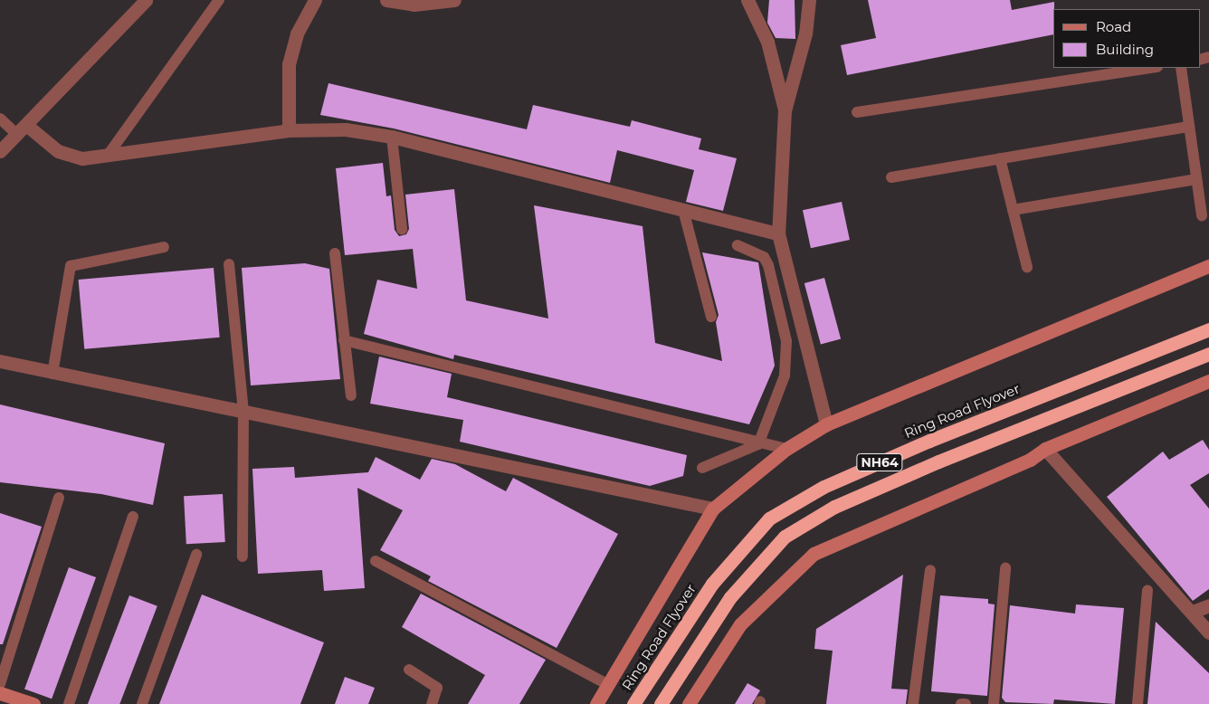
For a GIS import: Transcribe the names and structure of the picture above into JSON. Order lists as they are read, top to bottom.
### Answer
{
  "streets": {
    "highway": ["Ring Road Flyover", "NH64"]
  },
  "legend": ["Road", "Building"]
}
